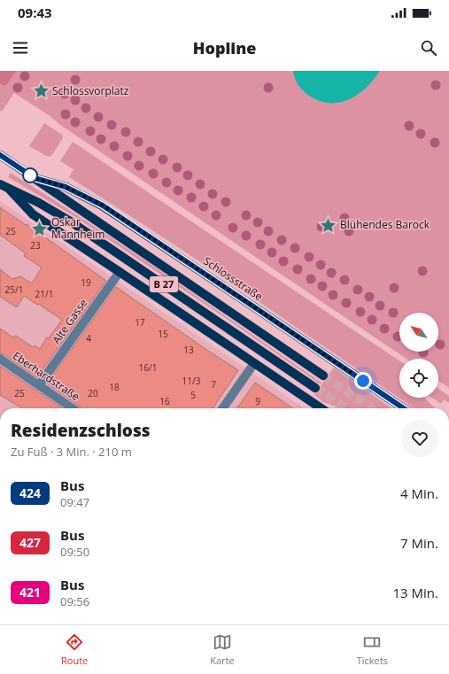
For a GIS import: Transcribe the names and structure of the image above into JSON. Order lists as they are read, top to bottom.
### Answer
{
  "streets": {
    "main road": ["Schlossstraße", "B 27"],
    "street": ["Alte Gasse", "Eberhardstraße"]
  },
  "crossings": [
    ["Alte Gasse", "Eberhardstraße"]
  ],
  "places": {
    "place": ["Schlossvorplatz", "Blühendes Barock", "Oskar Mannheim"]
  },
  "lines": ["bus line 424"],
  "house_numbers": [
    "25",
    "23",
    "19",
    "25/1",
    "21/1",
    "17",
    "15",
    "4",
    "13",
    "16/1",
    "11/3",
    "7",
    "18",
    "25",
    "20",
    "5",
    "16",
    "9"
  ],
  "north": "top left",
  "page": {
    "status": "09:43",
    "header": "Hopline",
    "heading": ["Residenzschloss", "Zu Fuß · 3 Min. · 210 m"],
    "list": [
      {
        "mark": "424",
        "name": "Bus",
        "note": "09:47",
        "value": "4 Min."
      },
      {
        "mark": "427",
        "name": "Bus",
        "note": "09:50",
        "value": "7 Min."
      },
      {
        "mark": "421",
        "name": "Bus",
        "note": "09:56",
        "value": "13 Min."
      }
    ],
    "tabs": ["Route", "Karte", "Tickets"]
  }
}
